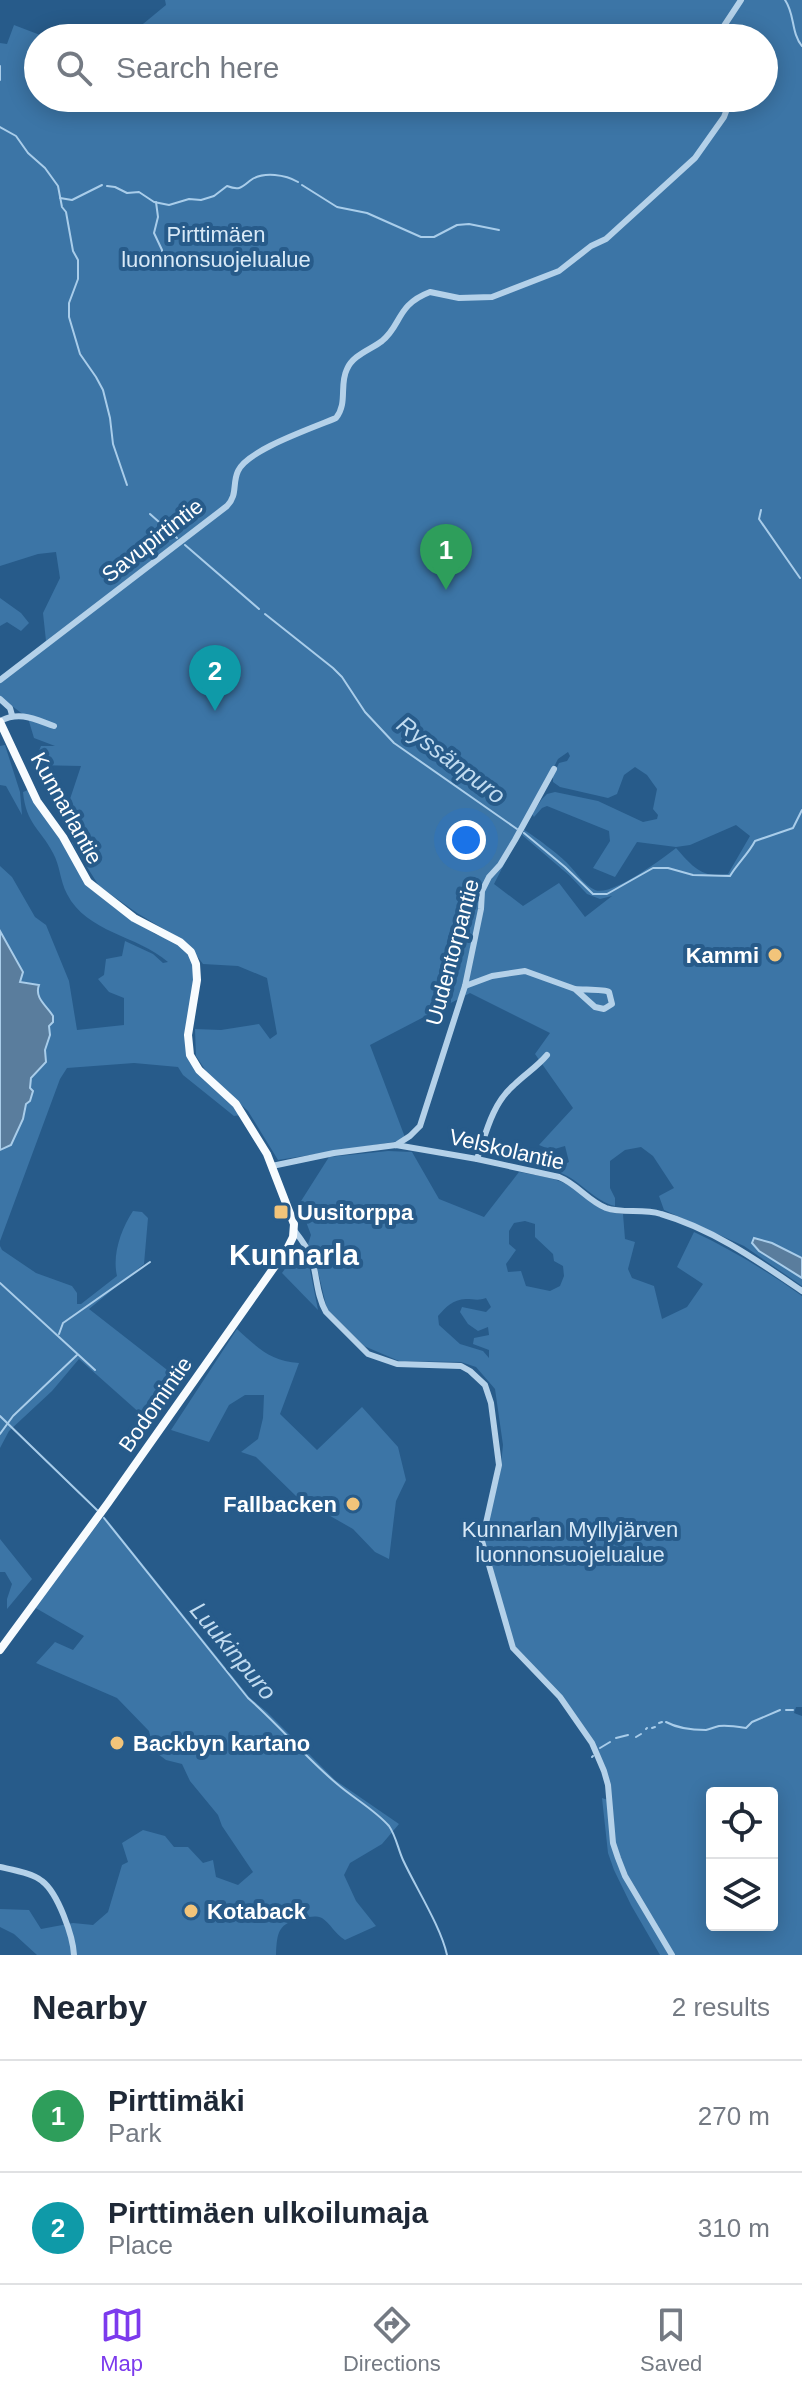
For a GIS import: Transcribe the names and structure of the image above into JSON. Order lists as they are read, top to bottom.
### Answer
{
  "streets": {
    "main road": ["Kunnarlantie", "Bodomintie"],
    "street": ["Savupirtintie", "Uudentorpantie", "Velskolantie"]
  },
  "crossings": [
    ["Kunnarlantie", "Velskolantie"],
    ["Uudentorpantie", "Velskolantie"]
  ],
  "districts": ["Kunnarla"],
  "water": ["Ryssänpuro", "Luukinpuro"],
  "parks": ["Pirttimäen luonnonsuojelualue", "Kunnarlan Myllyjärven luonnonsuojelualue"],
  "places": {
    "other": [
      "Kammi",
      "Fallbacken",
      "Backbyn kartano",
      "Kotaback"
    ],
    "transit": ["Uusitorppa"]
  },
  "page": {
    "search": "Search here",
    "pins": ["1", "2"],
    "heading": ["Nearby", "2 results"],
    "list": [
      {
        "mark": "1",
        "name": "Pirttimäki",
        "note": "Park",
        "value": "270 m"
      },
      {
        "mark": "2",
        "name": "Pirttimäen ulkoilumaja",
        "note": "Place",
        "value": "310 m"
      }
    ],
    "nav": ["Map", "Directions", "Saved"]
  }
}
